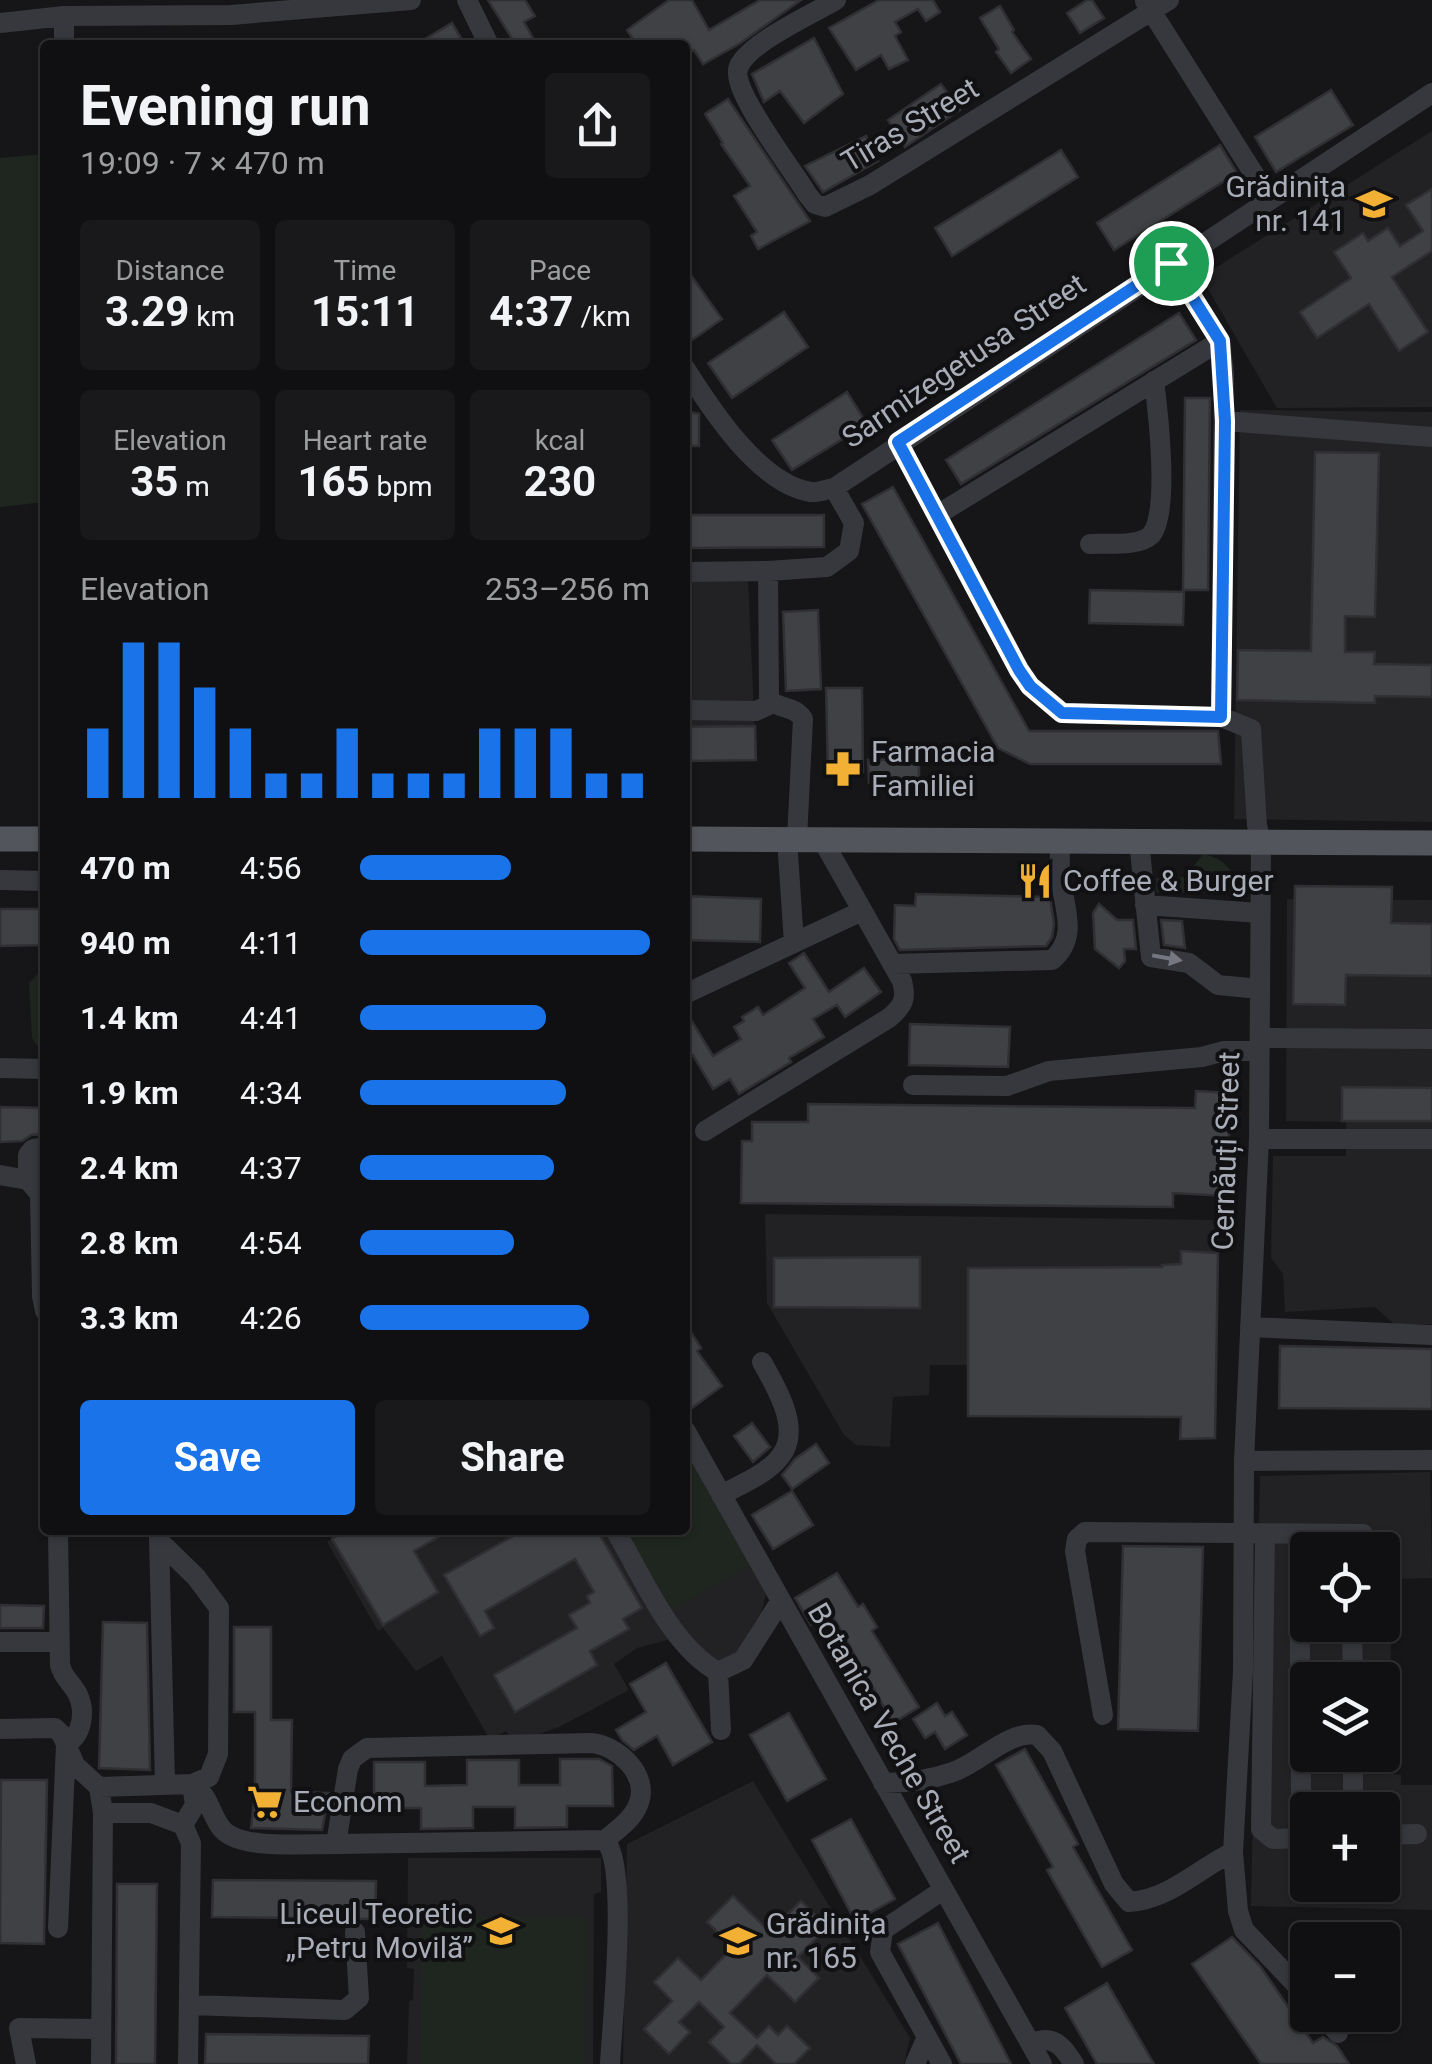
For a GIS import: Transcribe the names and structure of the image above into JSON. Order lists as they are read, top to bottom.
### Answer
{
  "streets": {
    "street": [
      "Tiras Street",
      "Sarmizegetusa Street",
      "Cernăuți Street",
      "Botanica Veche Street"
    ]
  },
  "places": {
    "school or university": ["Grădinița nr. 141", "Liceul Teoretic „Petru Movilă”", "Grădinița nr. 165"],
    "pharmacy": ["Farmacia Familiei"],
    "restaurant": ["Coffee & Burger"],
    "supermarket": ["Econom"]
  },
  "page": {
    "heading": ["Evening run", "19:09 · 7 × 470 m"],
    "stats": [
      ["Distance", "3.29 km"],
      ["Time", "15:11"],
      ["Pace", "4:37 /km"],
      ["Elevation", "35 m"],
      ["Heart rate", "165 bpm"],
      ["kcal", "230"]
    ],
    "chart": ["Elevation", "253–256 m"],
    "list": [
      {
        "name": "470 m",
        "note": "4:56"
      },
      {
        "name": "940 m",
        "note": "4:11"
      },
      {
        "name": "1.4 km",
        "note": "4:41"
      },
      {
        "name": "1.9 km",
        "note": "4:34"
      },
      {
        "name": "2.4 km",
        "note": "4:37"
      },
      {
        "name": "2.8 km",
        "note": "4:54"
      },
      {
        "name": "3.3 km",
        "note": "4:26"
      }
    ],
    "buttons": ["Save", "Share"],
    "map_buttons": ["+", "−"]
  }
}
